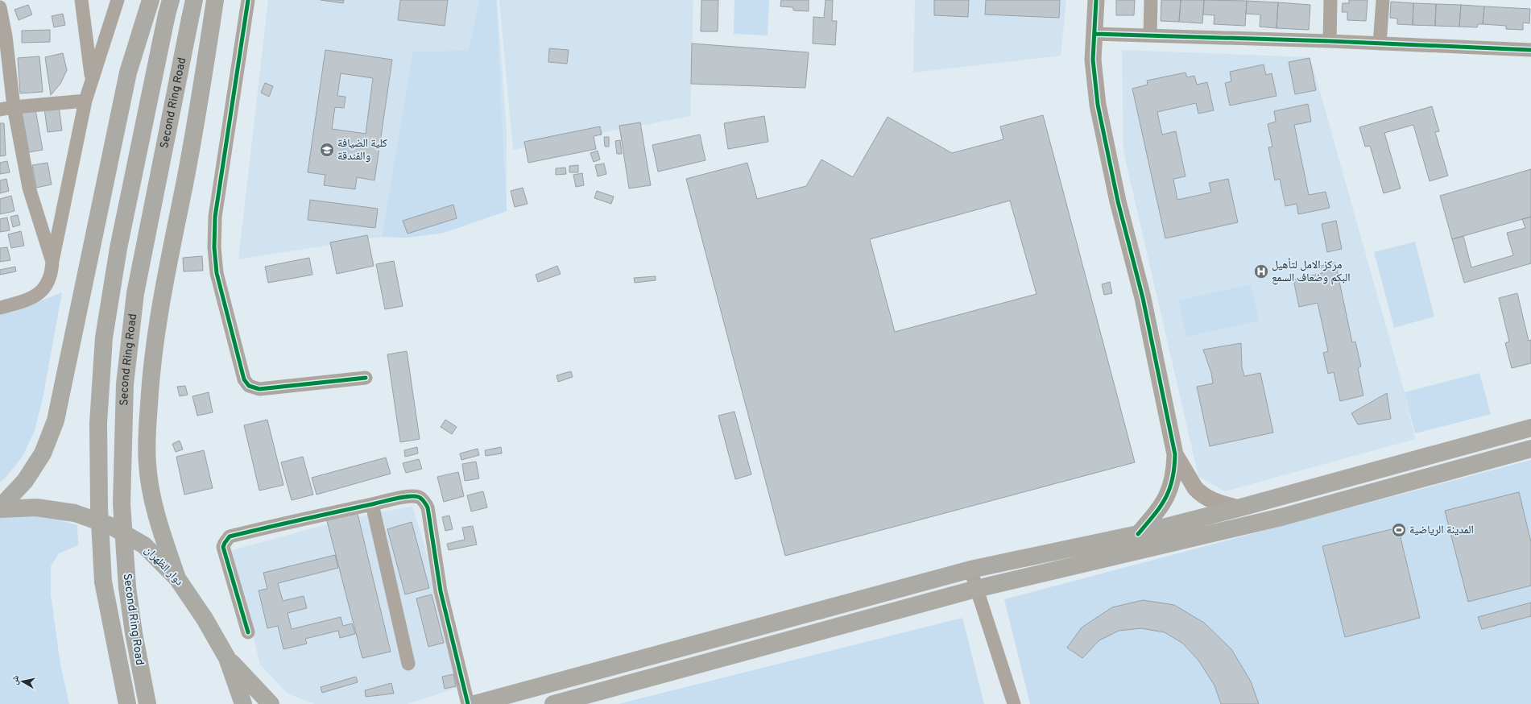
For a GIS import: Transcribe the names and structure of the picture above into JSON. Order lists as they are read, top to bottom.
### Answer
{
  "streets": {
    "highway": ["Second Ring Road", "دوار الظهران"]
  },
  "places": {
    "school or university": ["كلية الضيافة والفندقة"],
    "hospital": ["مركز الامل لتأهيل البكم وضعاف السمع"],
    "sports": ["المدينة الرياضية"]
  },
  "north": "left"
}
